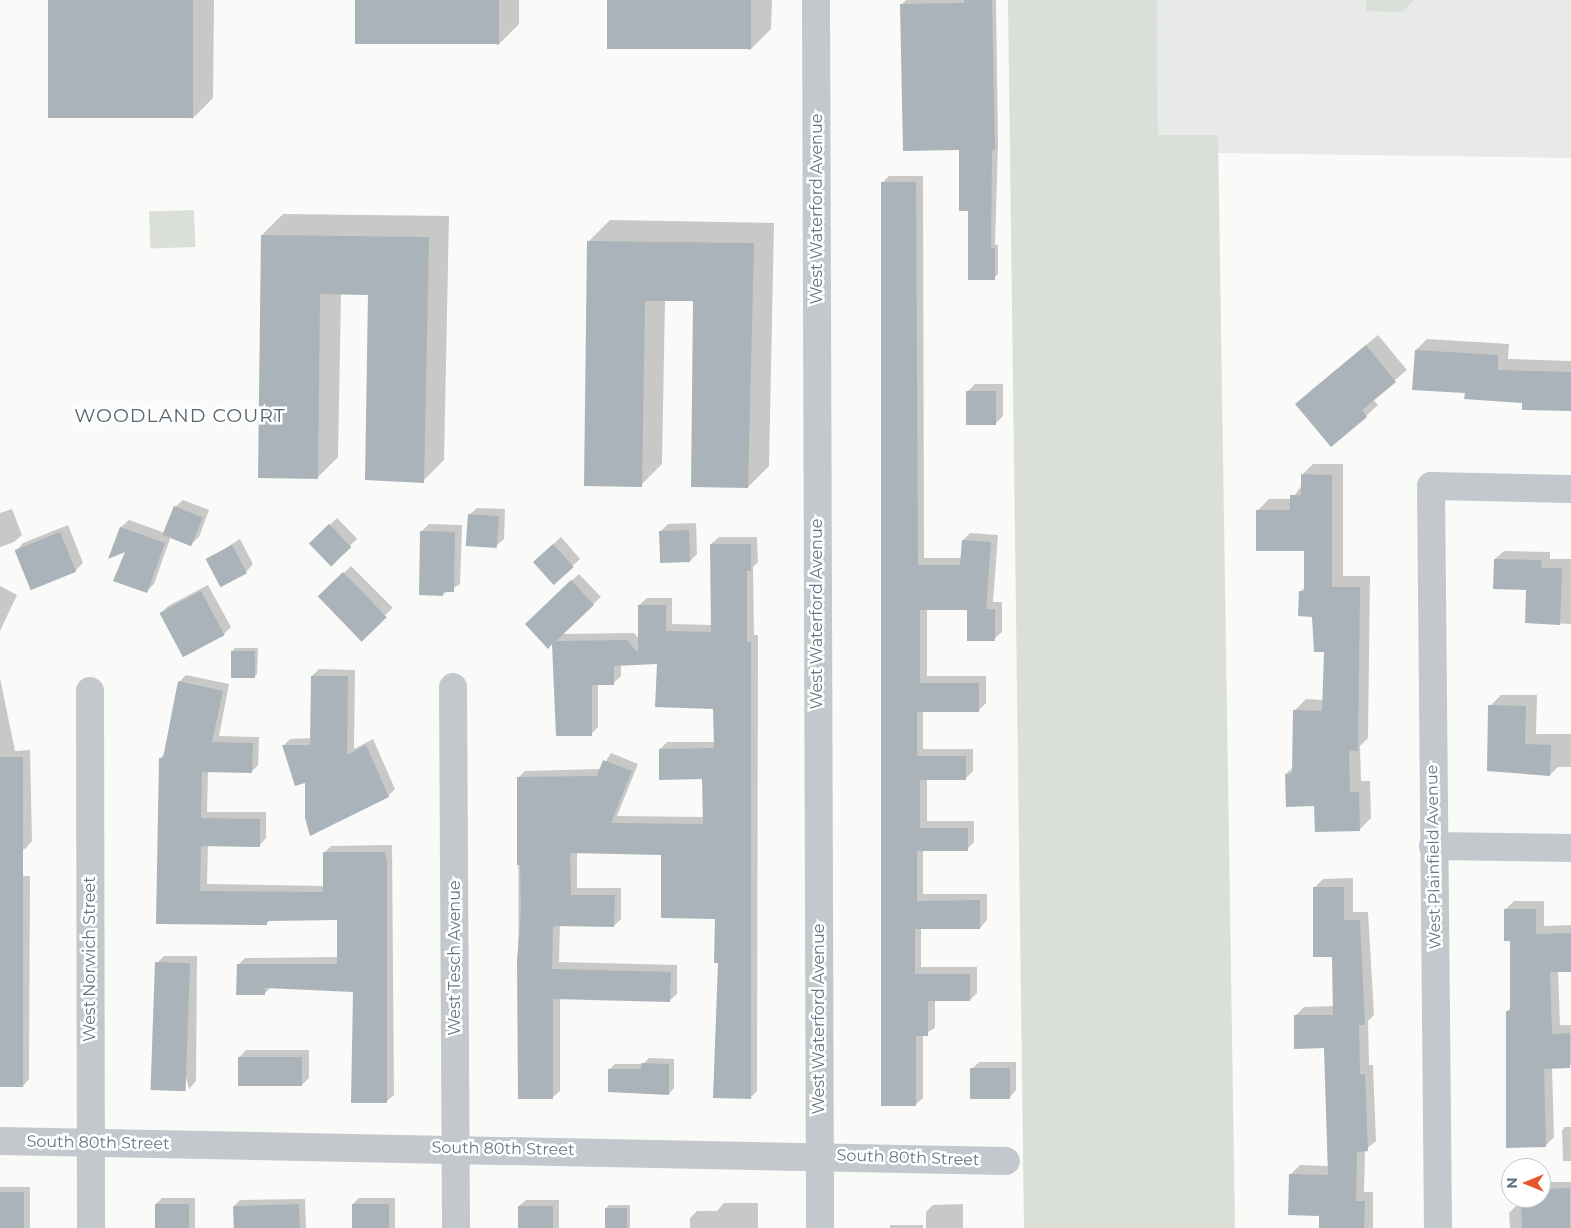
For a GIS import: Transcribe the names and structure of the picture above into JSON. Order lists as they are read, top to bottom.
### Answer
{
  "streets": {
    "street": [
      "West Waterford Avenue",
      "West Plainfield Avenue",
      "West Tesch Avenue",
      "West Norwich Street",
      "South 80th Street"
    ]
  },
  "crossings": [
    ["West Waterford Avenue", "South 80th Street"],
    ["West Tesch Avenue", "South 80th Street"],
    ["West Norwich Street", "South 80th Street"]
  ],
  "districts": ["WOODLAND COURT"],
  "north": "left"
}
